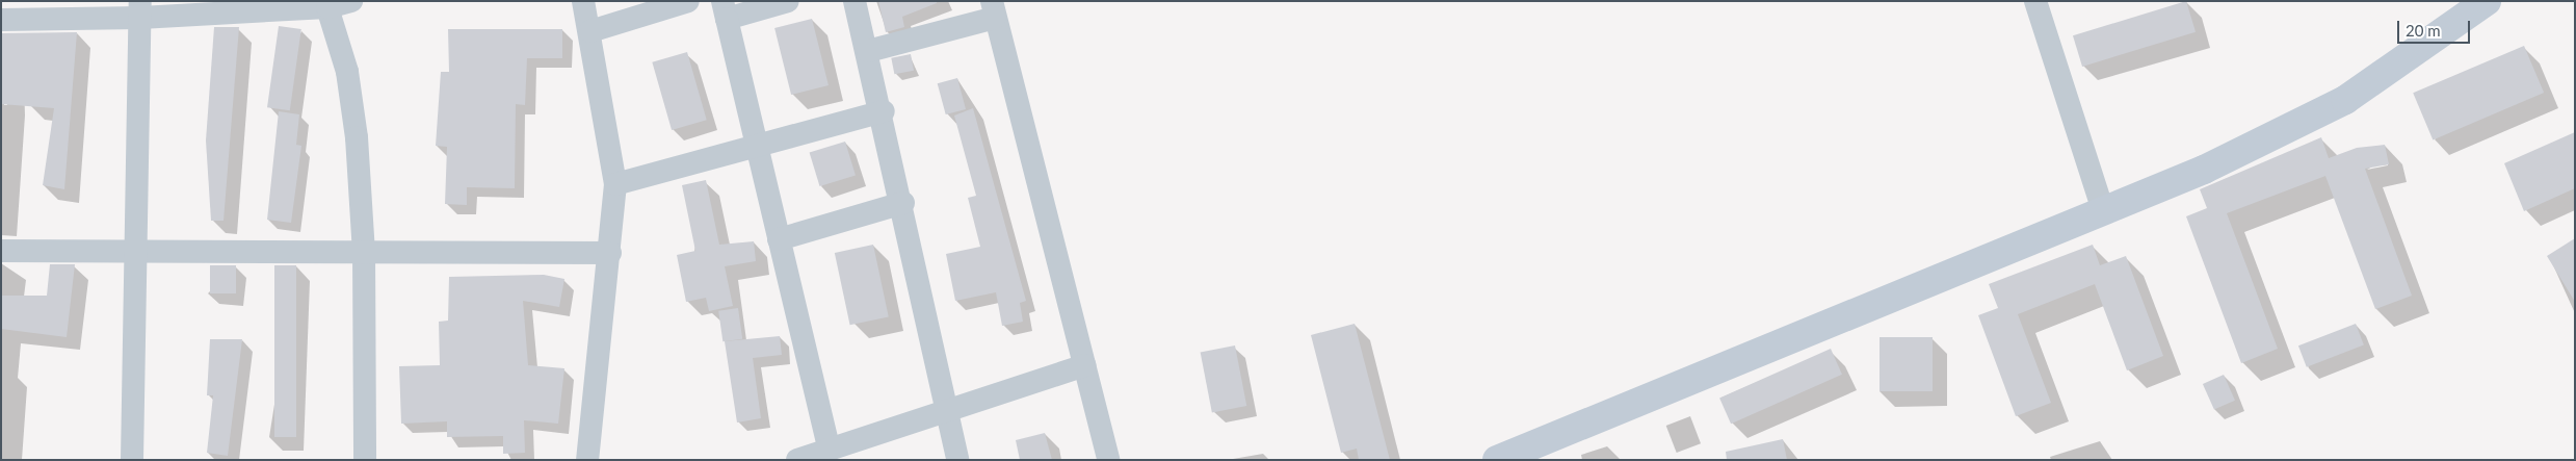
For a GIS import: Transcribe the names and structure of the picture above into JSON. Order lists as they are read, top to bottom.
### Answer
{
  "scale_bar": "20 m"
}
